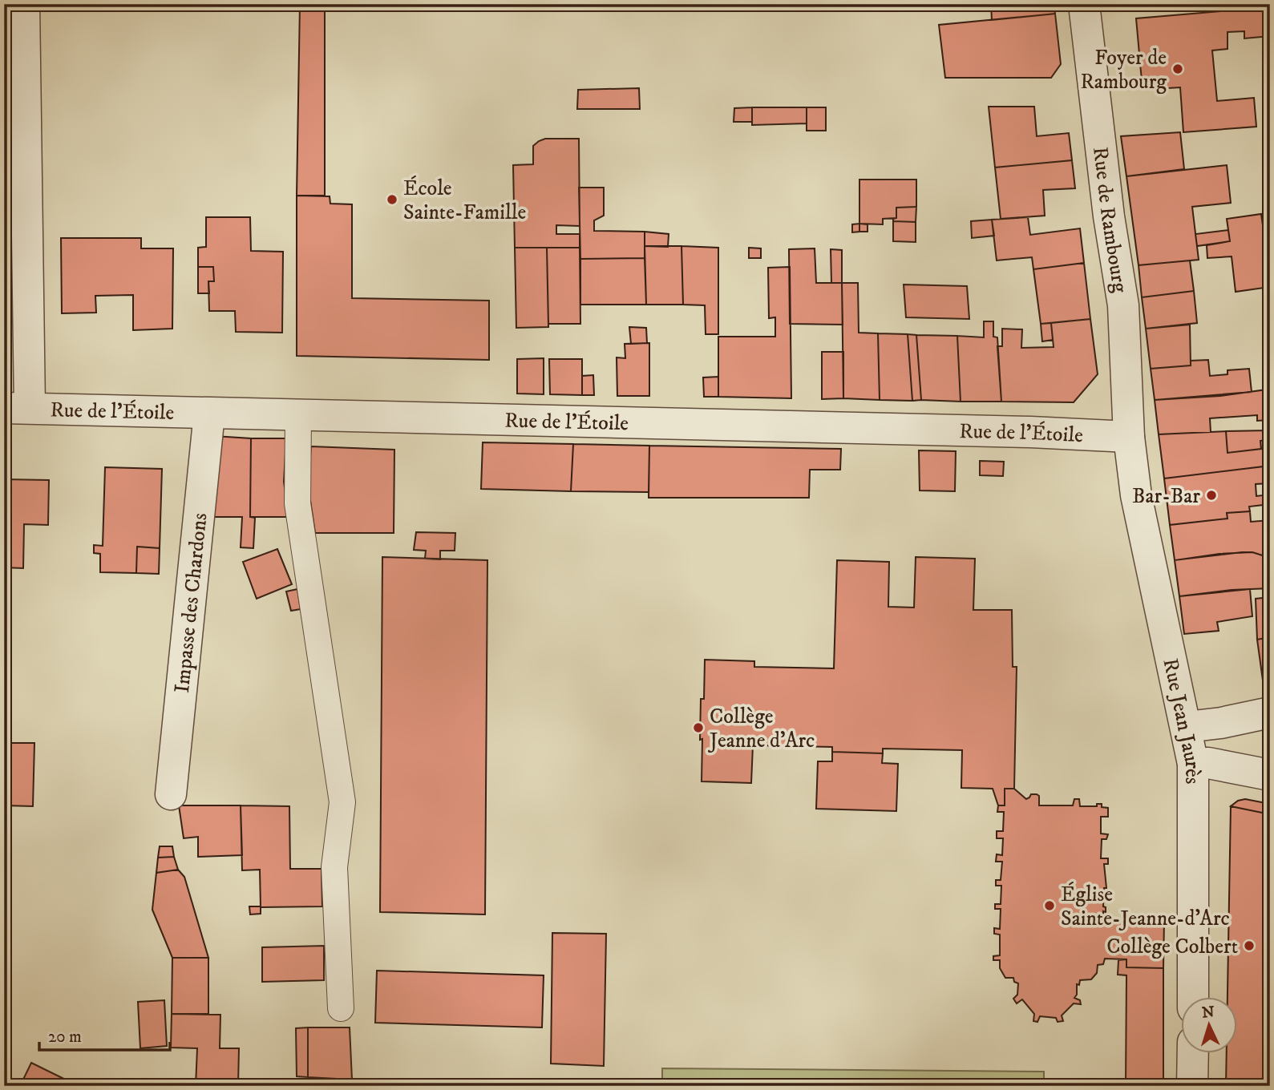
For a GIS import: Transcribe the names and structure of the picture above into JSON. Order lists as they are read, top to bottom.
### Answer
{
  "streets": {
    "street": [
      "Rue de Rambourg",
      "Rue de l’Étoile",
      "Impasse des Chardons",
      "Rue Jean Jaurès"
    ]
  },
  "crossings": [
    ["Rue de Rambourg", "Rue de l’Étoile"],
    ["Rue de Rambourg", "Rue Jean Jaurès"],
    ["Rue de l’Étoile", "Impasse des Chardons"],
    ["Rue de l’Étoile", "Rue Jean Jaurès"]
  ],
  "places": [
    "Foyer de Rambourg",
    "École Sainte-Famille",
    "Bar-Bar",
    "Collège Jeanne d’Arc",
    "Église Sainte-Jeanne-d'Arc",
    "Collège Colbert"
  ],
  "scale_bar": "20 m",
  "north": "top"
}
